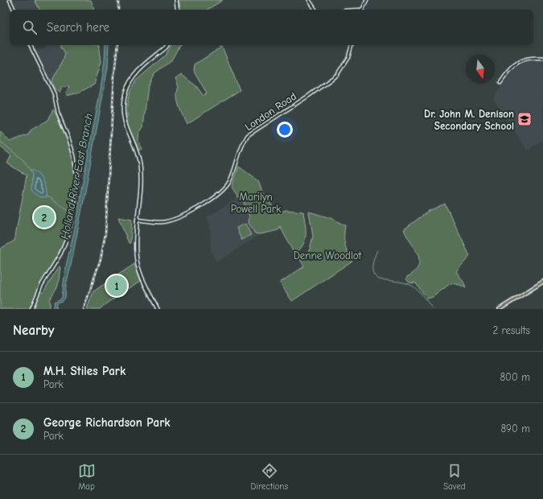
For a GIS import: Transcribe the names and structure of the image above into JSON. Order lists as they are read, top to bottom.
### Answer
{
  "streets": {
    "street": ["London Road"]
  },
  "water": ["Holland River East Branch"],
  "parks": ["Marilyn Powell Park", "Denne Woodlot"],
  "places": {
    "school or university": ["Dr. John M. Denison Secondary School"]
  },
  "north": "bottom",
  "page": {
    "search": "Search here",
    "pins": ["2", "1"],
    "heading": ["Nearby", "2 results"],
    "list": [
      {
        "mark": "1",
        "name": "M.H. Stiles Park",
        "note": "Park",
        "value": "800 m"
      },
      {
        "mark": "2",
        "name": "George Richardson Park",
        "note": "Park",
        "value": "890 m"
      }
    ],
    "nav": ["Map", "Directions", "Saved"]
  }
}
